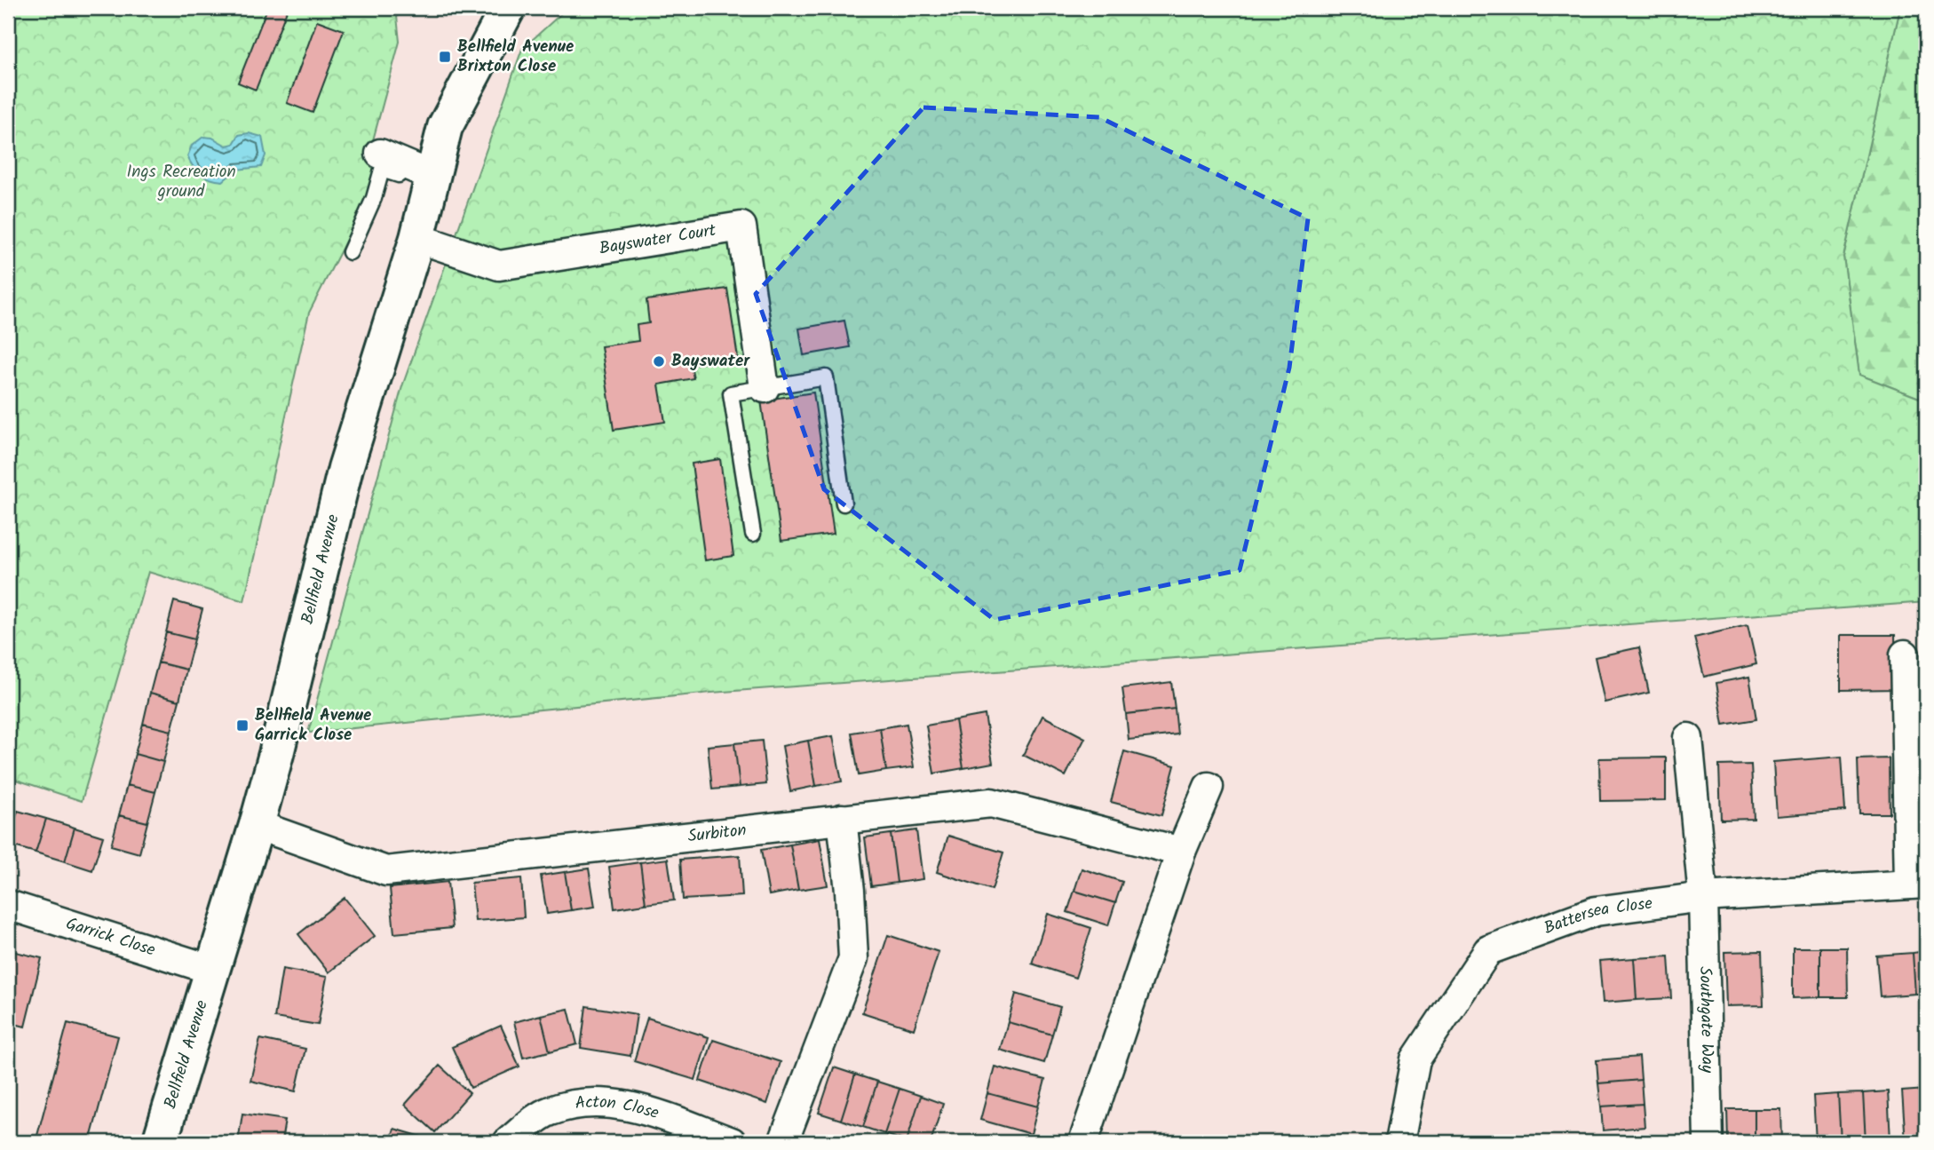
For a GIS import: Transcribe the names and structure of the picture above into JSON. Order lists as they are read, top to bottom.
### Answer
{
  "streets": {
    "street": [
      "Bayswater Court",
      "Bellfield Avenue",
      "Surbiton",
      "Battersea Close",
      "Garrick Close",
      "Southgate Way",
      "Acton Close"
    ]
  },
  "crossings": [
    ["Bayswater Court", "Bellfield Avenue"],
    ["Bellfield Avenue", "Surbiton"],
    ["Bellfield Avenue", "Garrick Close"],
    ["Battersea Close", "Southgate Way"]
  ],
  "parks": ["Ings Recreation ground"],
  "places": {
    "transit": ["Bellfield Avenue Brixton Close", "Bellfield Avenue Garrick Close"],
    "other": ["Bayswater"]
  }
}
